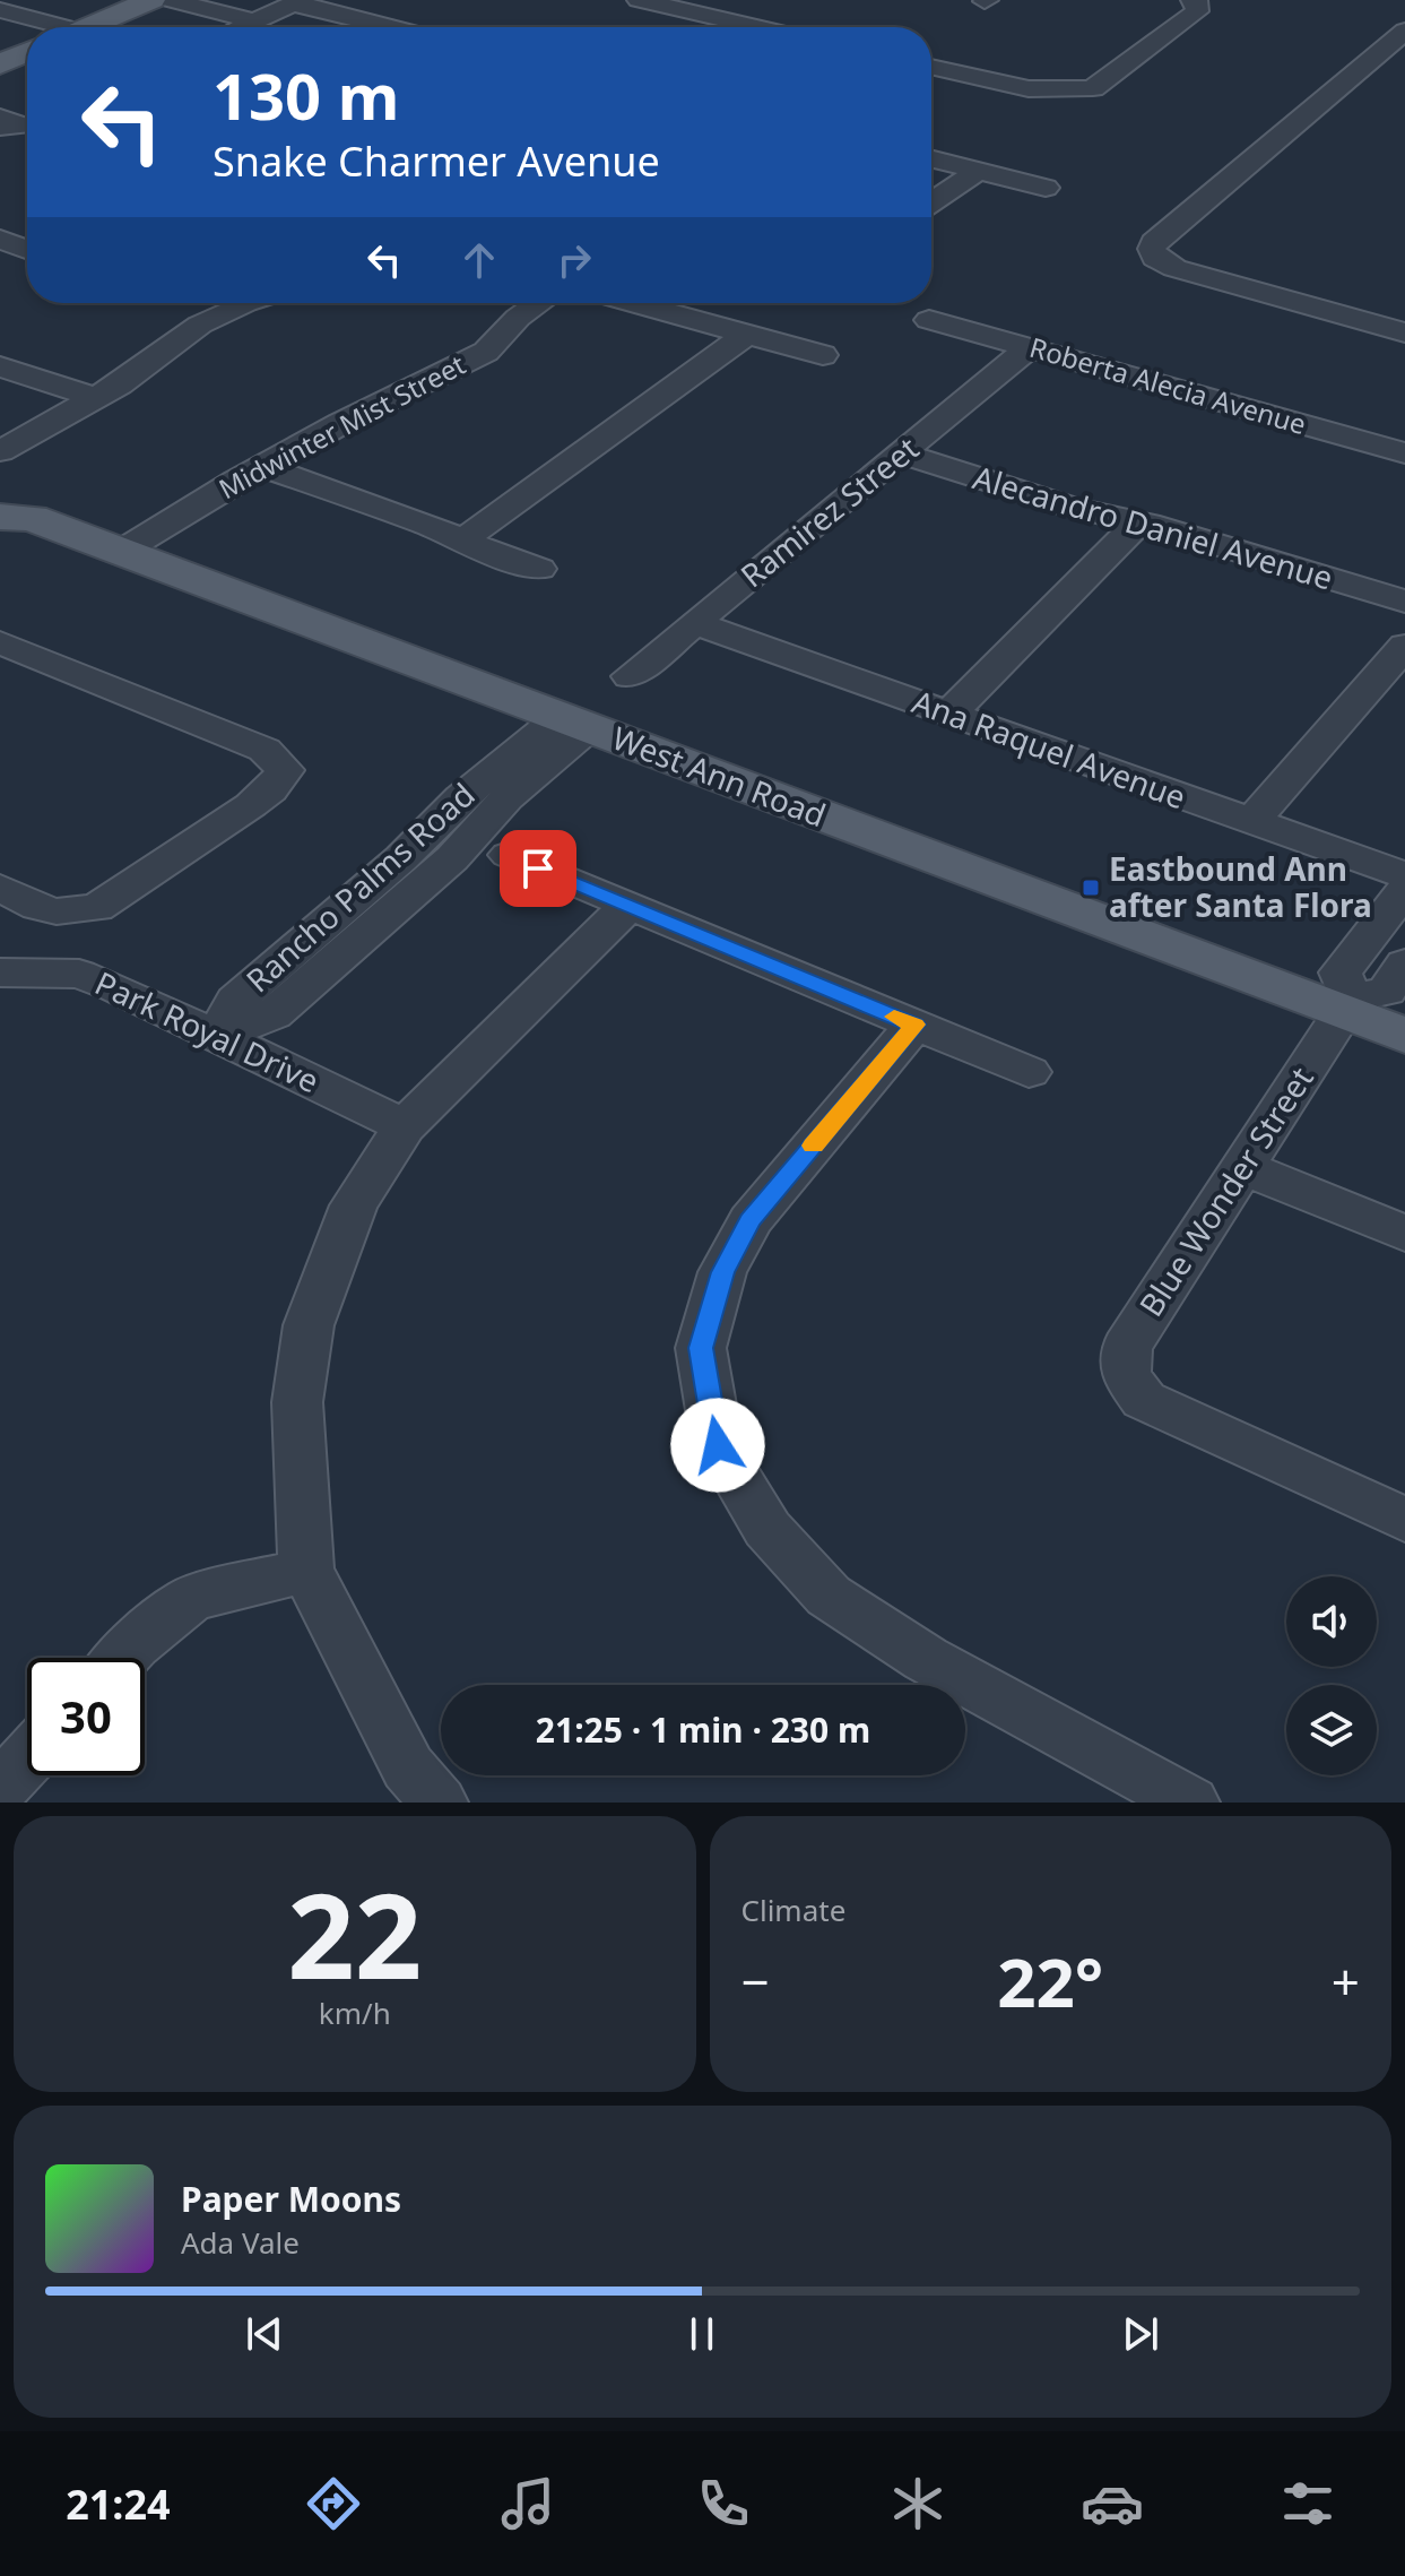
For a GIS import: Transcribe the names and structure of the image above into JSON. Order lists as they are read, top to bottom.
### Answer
{
  "streets": {
    "main road": ["West Ann Road"],
    "street": [
      "Roberta Alecia Avenue",
      "Midwinter Mist Street",
      "Ramirez Street",
      "Alecandro Daniel Avenue",
      "Ana Raquel Avenue",
      "Rancho Palms Road",
      "Park Royal Drive",
      "Blue Wonder Street"
    ]
  },
  "crossings": [
    ["Roberta Alecia Avenue", "Ramirez Street"],
    ["Midwinter Mist Street", "West Ann Road"],
    ["Ramirez Street", "Alecandro Daniel Avenue"],
    ["Ramirez Street", "Ana Raquel Avenue"],
    ["West Ann Road", "Rancho Palms Road"],
    ["West Ann Road", "Blue Wonder Street"],
    ["Rancho Palms Road", "Park Royal Drive"]
  ],
  "places": {
    "transit": ["Eastbound Ann after Santa Flora"]
  },
  "page": {
    "turn": ["130 m", "Snake Charmer Avenue"],
    "limit": "30",
    "trip": "21:25 · 1 min · 230 m",
    "tile": [
      ["22", "km/h"],
      "Climate"
    ],
    "heat": ["−", "22°", "+"],
    "song": ["Paper Moons", "Ada Vale"],
    "tabs": "21:24"
  }
}
